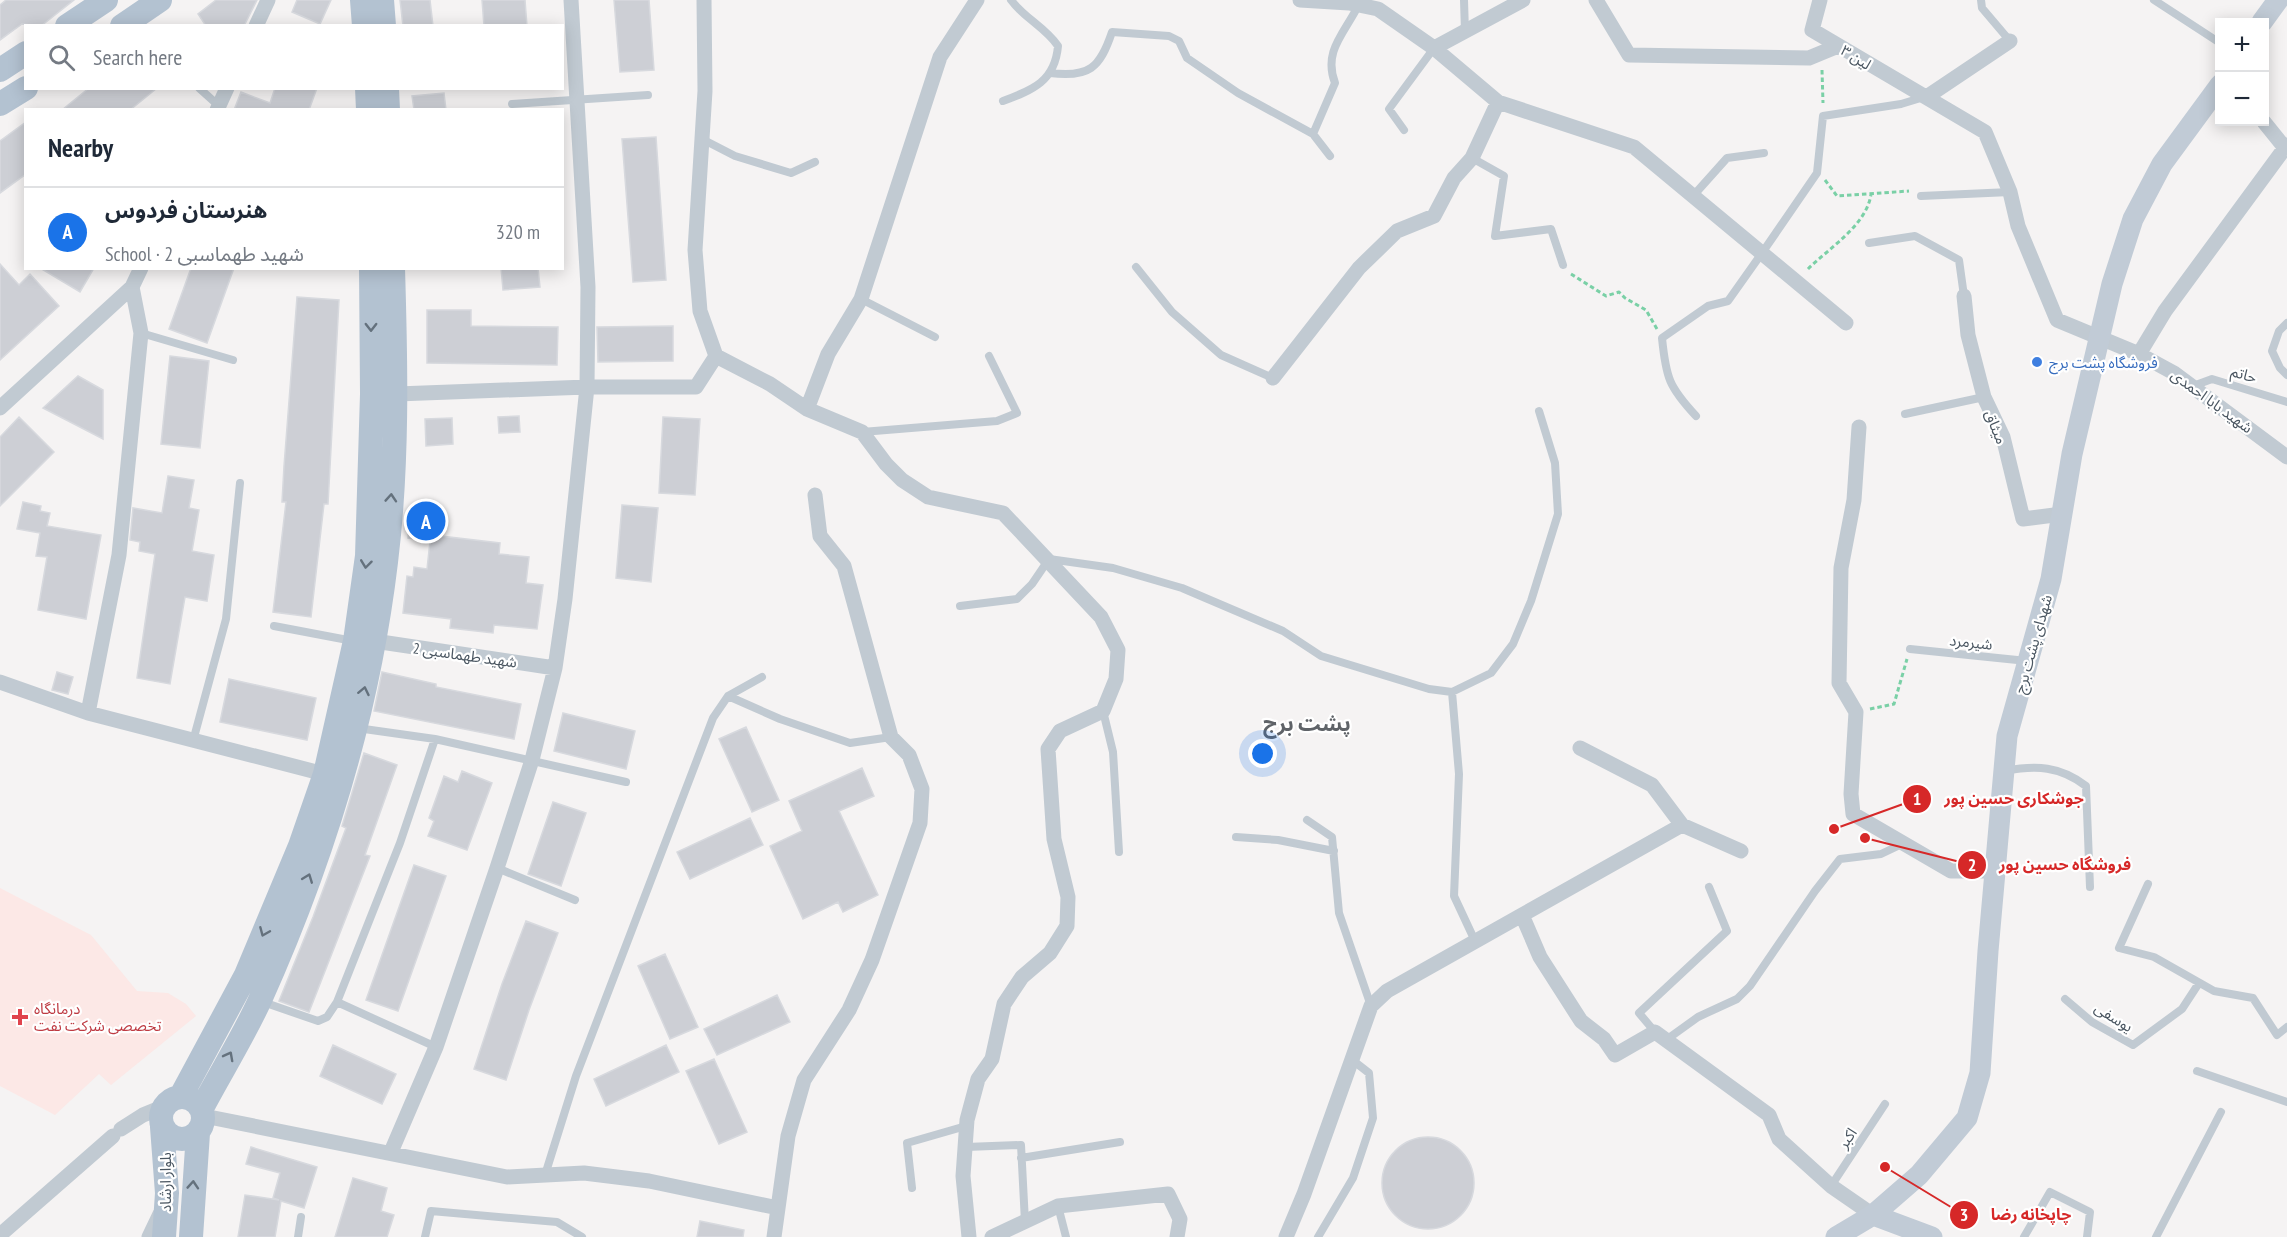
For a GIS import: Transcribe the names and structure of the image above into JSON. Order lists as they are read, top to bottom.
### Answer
{
  "streets": {
    "main road": ["بلوار ارشاد"],
    "street": [
      "لین ۳",
      "شهید بابا احمدی",
      "میثاق",
      "شهدای پشت برج",
      "شهید طهماسبی 2"
    ],
    "lane": [
      "حاتم",
      "شیرمرد",
      "یوسفی",
      "اکبر"
    ]
  },
  "crossings": [
    ["لین ۳", "شهید بابا احمدی"],
    ["حاتم", "شهید بابا احمدی"],
    ["شهید بابا احمدی", "شهدای پشت برج"],
    ["میثاق", "شهدای پشت برج"],
    ["شیرمرد", "شهدای پشت برج"]
  ],
  "districts": ["پشت برج"],
  "places": {
    "other": [
      "فروشگاه پشت برج",
      "جوشکاری حسین پور",
      "فروشگاه حسین پور",
      "چاپخانه رضا"
    ],
    "health": ["درمانگاه تخصصی شرکت نفت"]
  },
  "page": {
    "map_buttons": ["+", "−"],
    "search": "Search here",
    "heading": "Nearby",
    "list": [
      {
        "mark": "A",
        "name": "هنرستان فردوس",
        "note": "School · شهید طهماسبی 2",
        "value": "320 m"
      }
    ],
    "pins": "A"
  }
}
